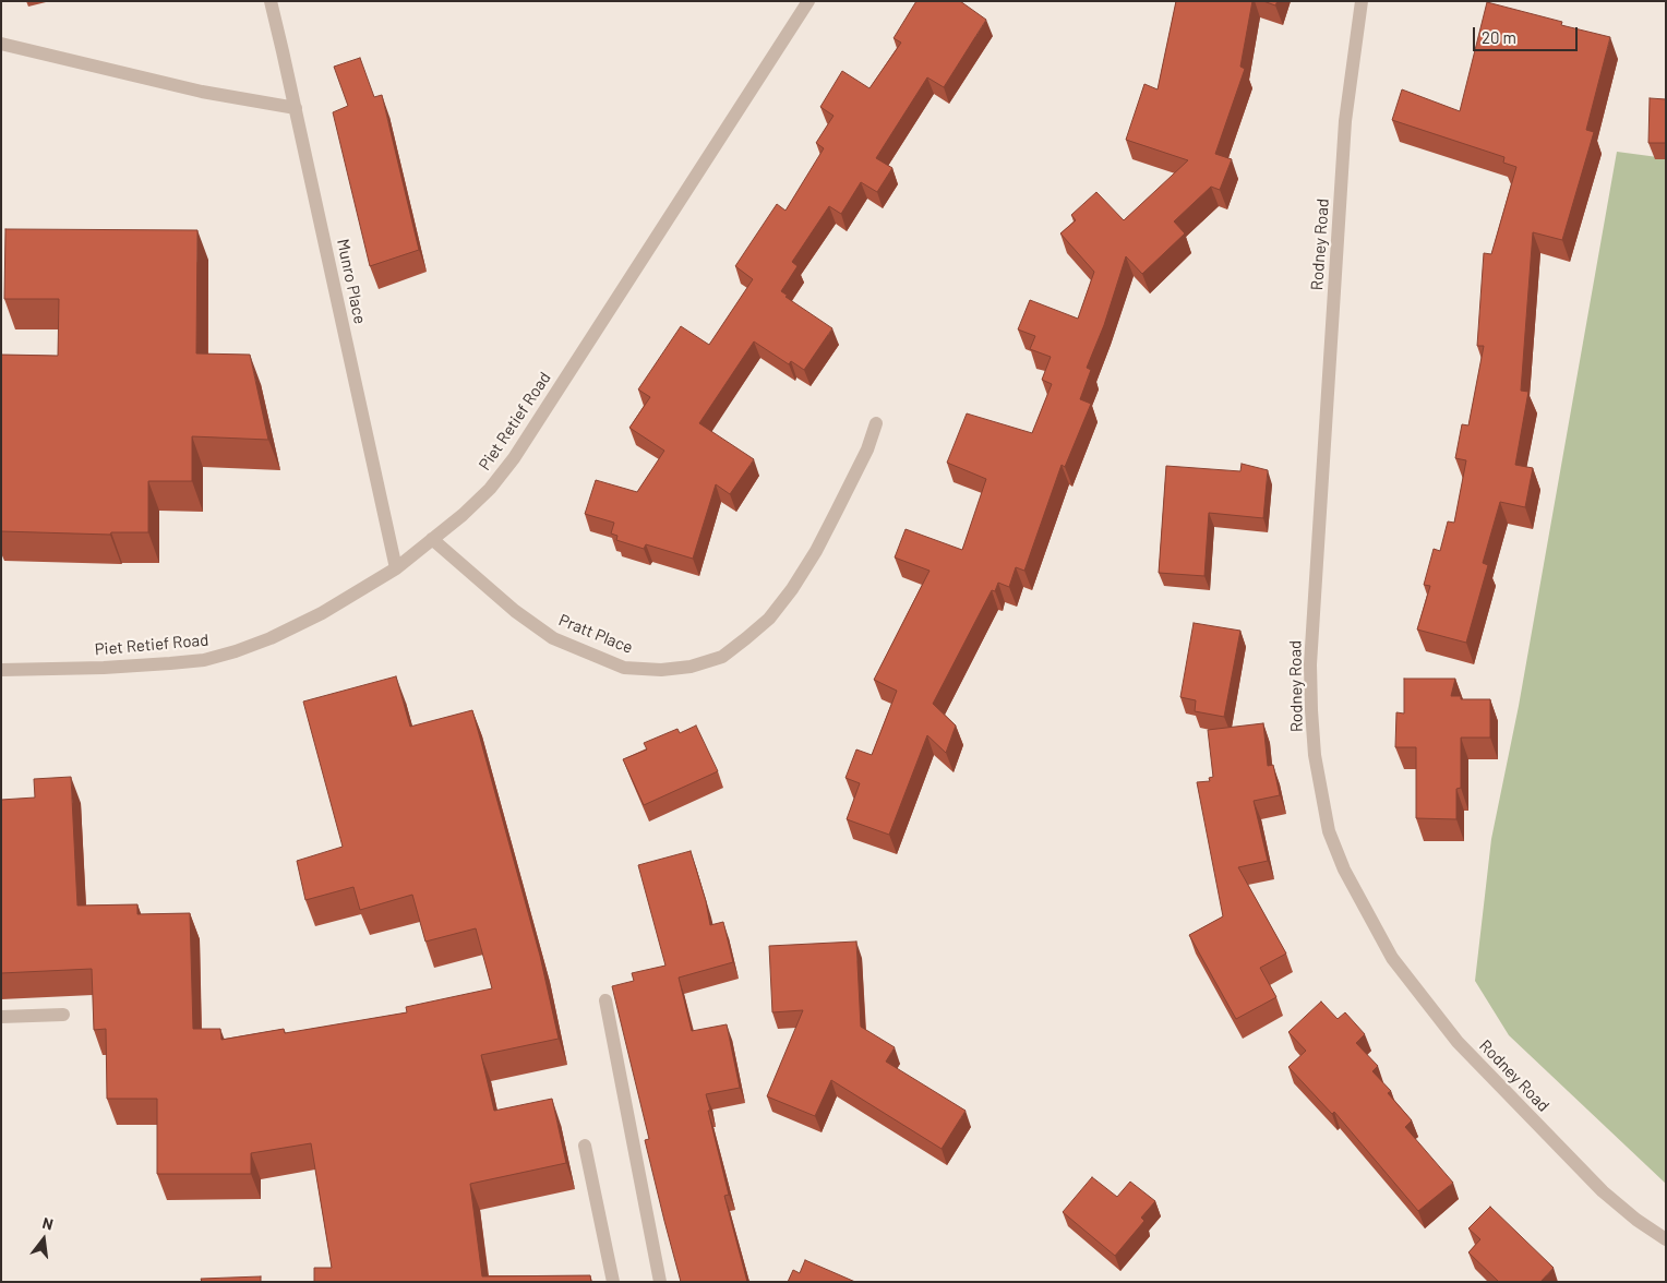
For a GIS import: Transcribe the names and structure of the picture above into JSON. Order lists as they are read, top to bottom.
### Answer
{
  "streets": {
    "street": [
      "Rodney Road",
      "Munro Place",
      "Piet Retief Road",
      "Pratt Place"
    ]
  },
  "crossings": [
    ["Munro Place", "Piet Retief Road"],
    ["Piet Retief Road", "Pratt Place"]
  ],
  "scale_bar": "20 m",
  "north": "top"
}
